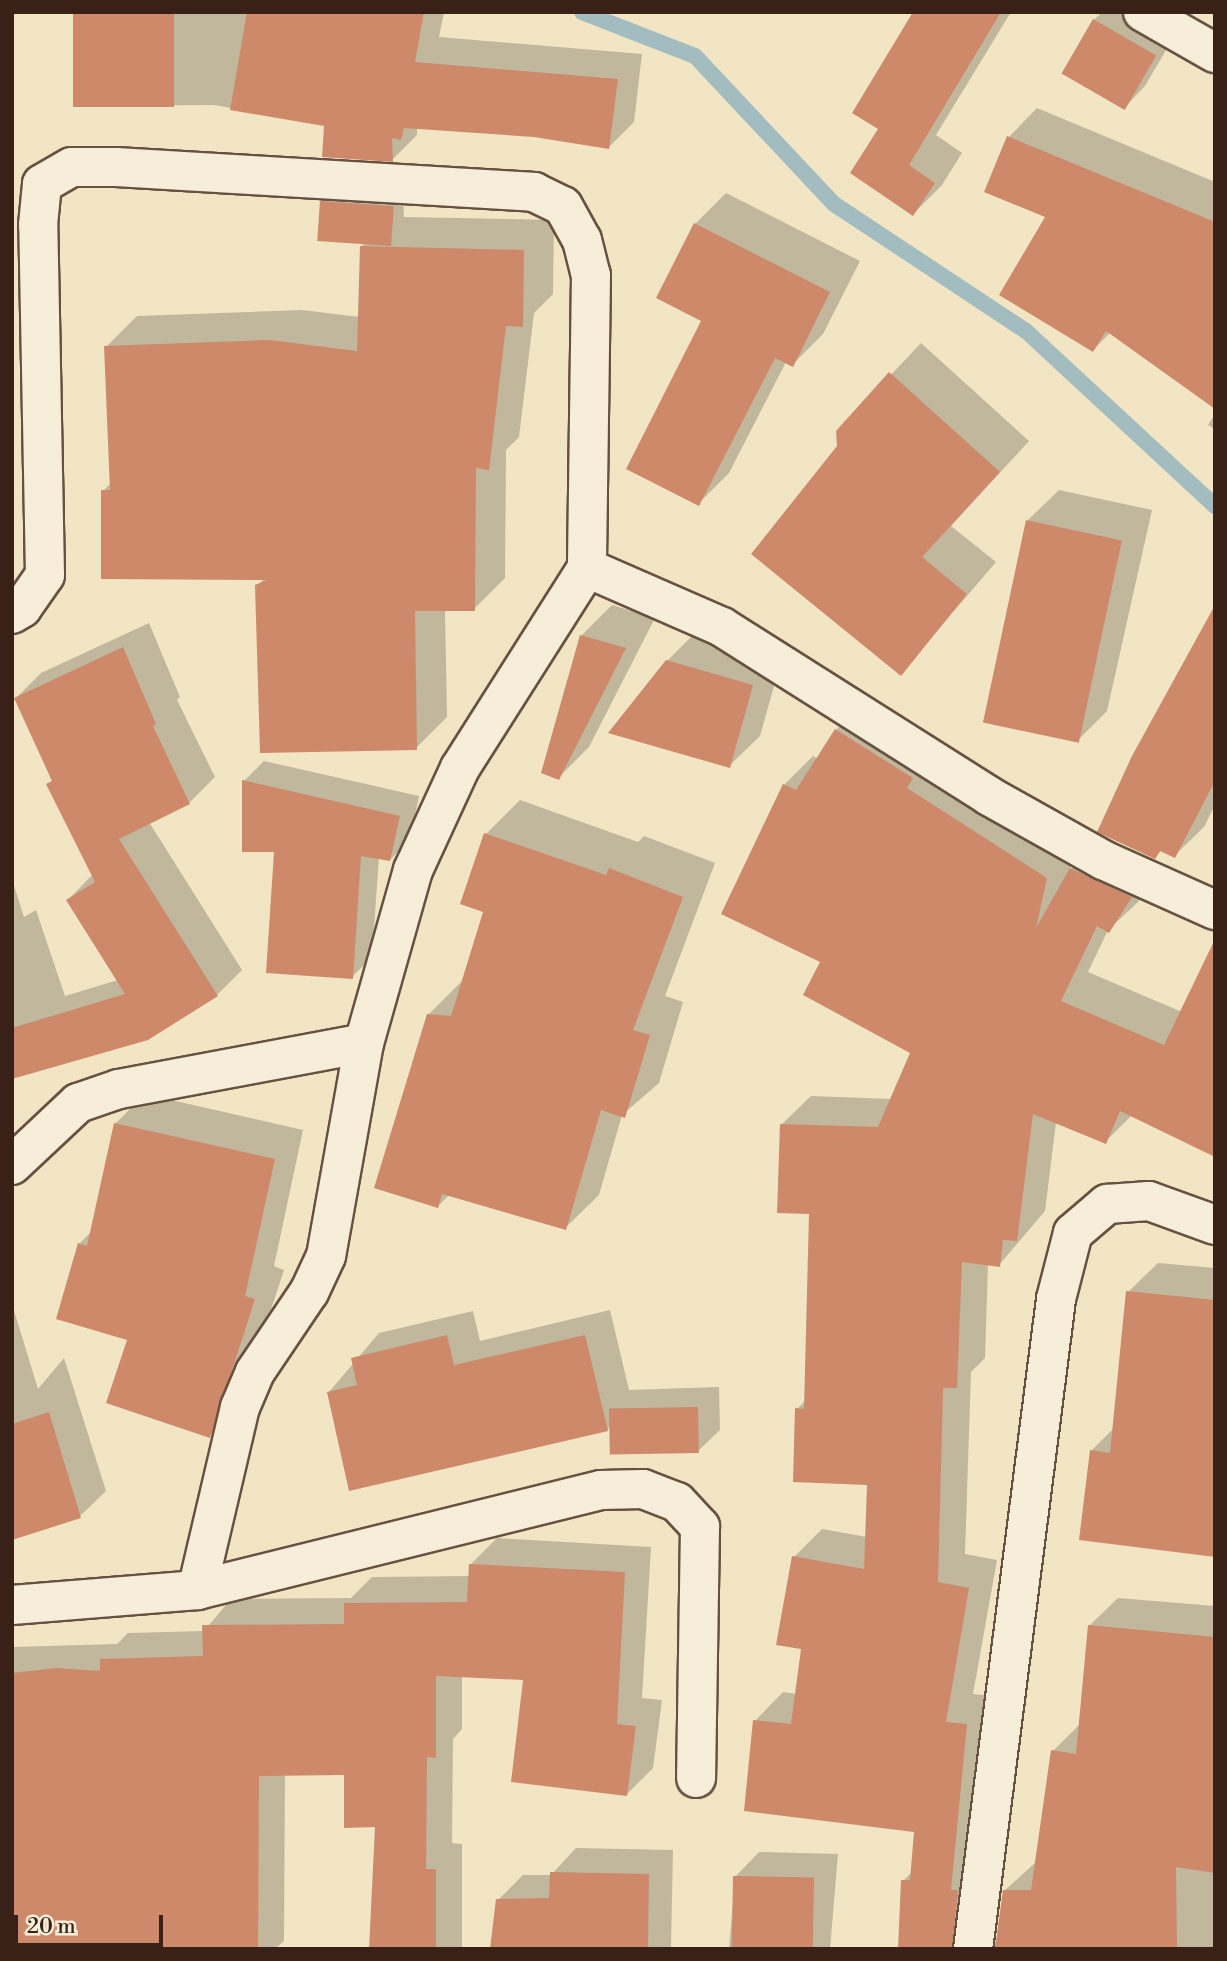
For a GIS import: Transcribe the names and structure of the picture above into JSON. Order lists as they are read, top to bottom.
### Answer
{
  "scale_bar": "20 m"
}
